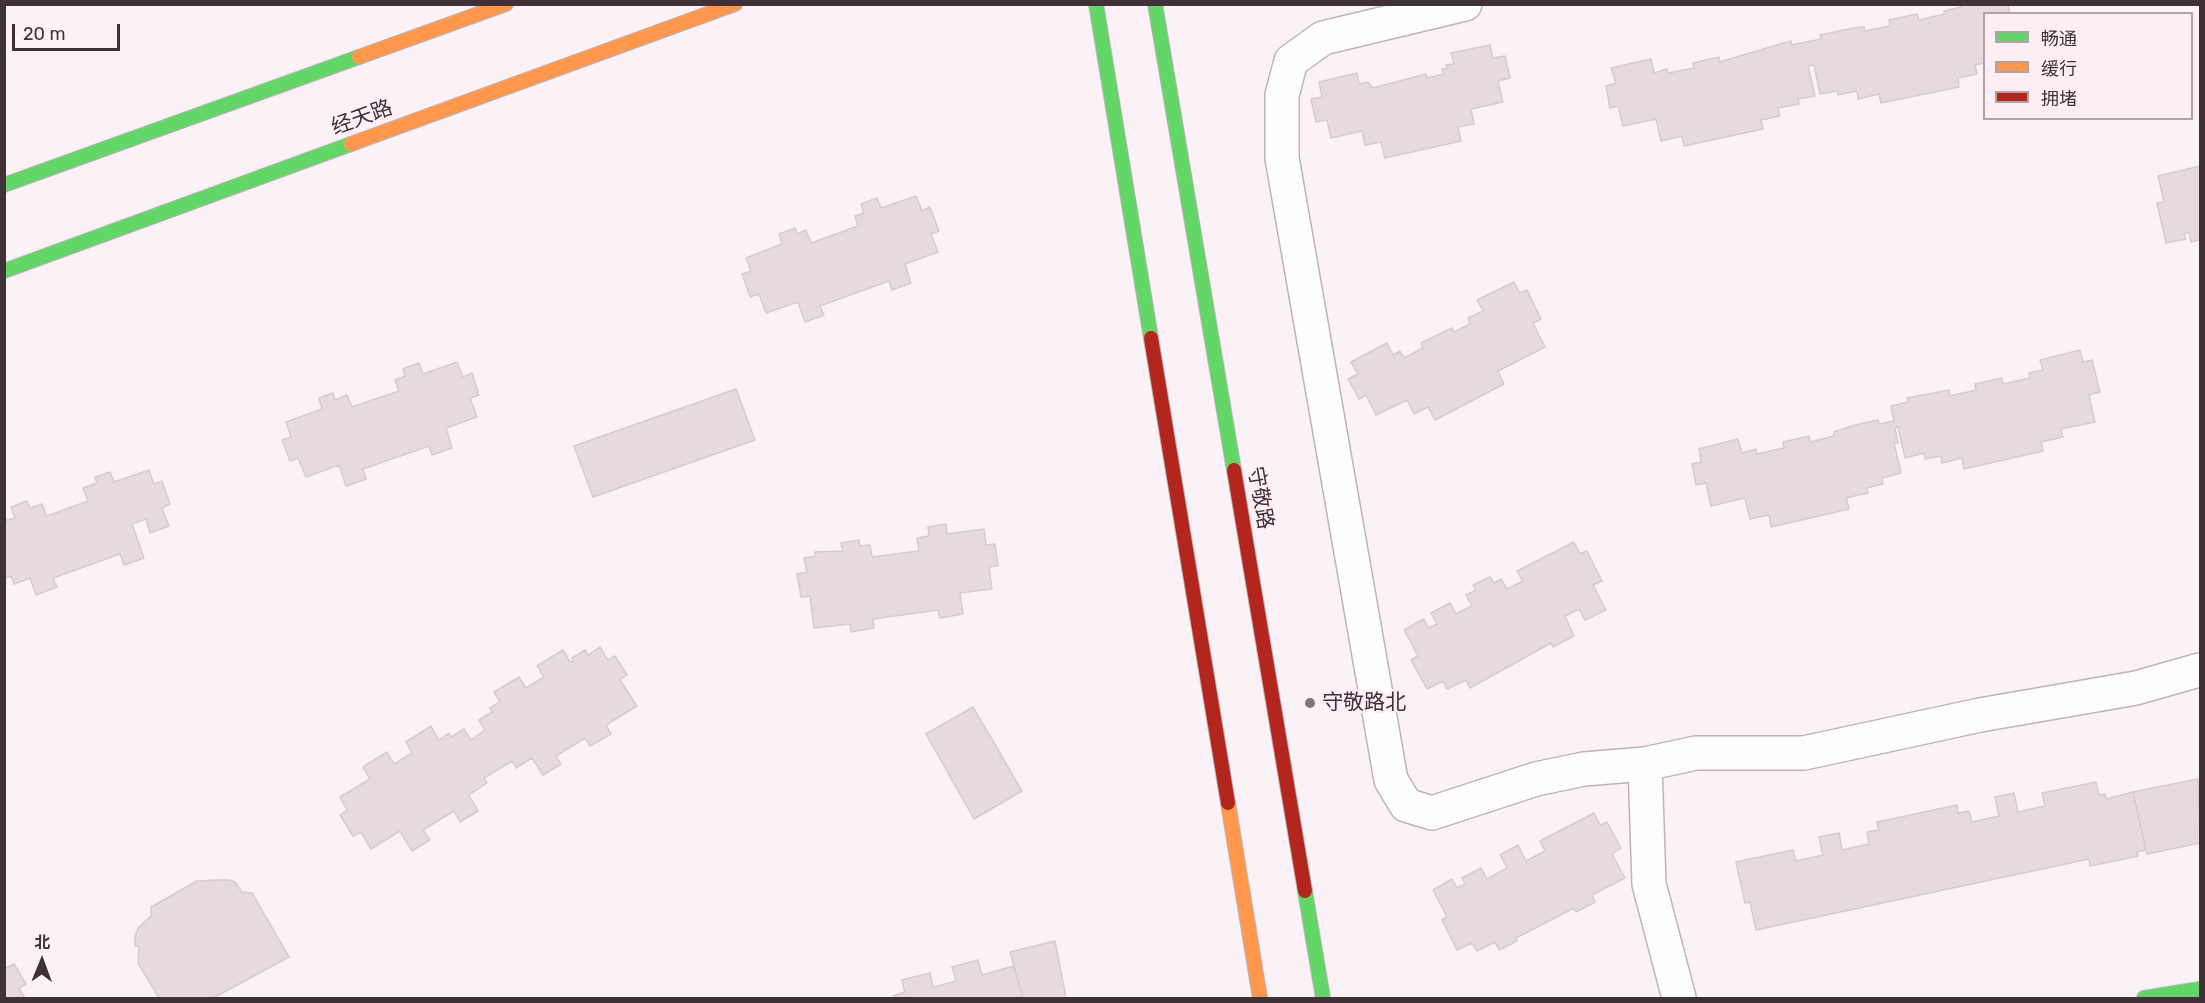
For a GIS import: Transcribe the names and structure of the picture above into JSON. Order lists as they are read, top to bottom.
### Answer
{
  "streets": {
    "main road": ["经天路", "守敬路"]
  },
  "places": ["守敬路北"],
  "legend": ["畅通", "缓行", "拥堵"],
  "scale_bar": "20 m",
  "north": "top"
}
